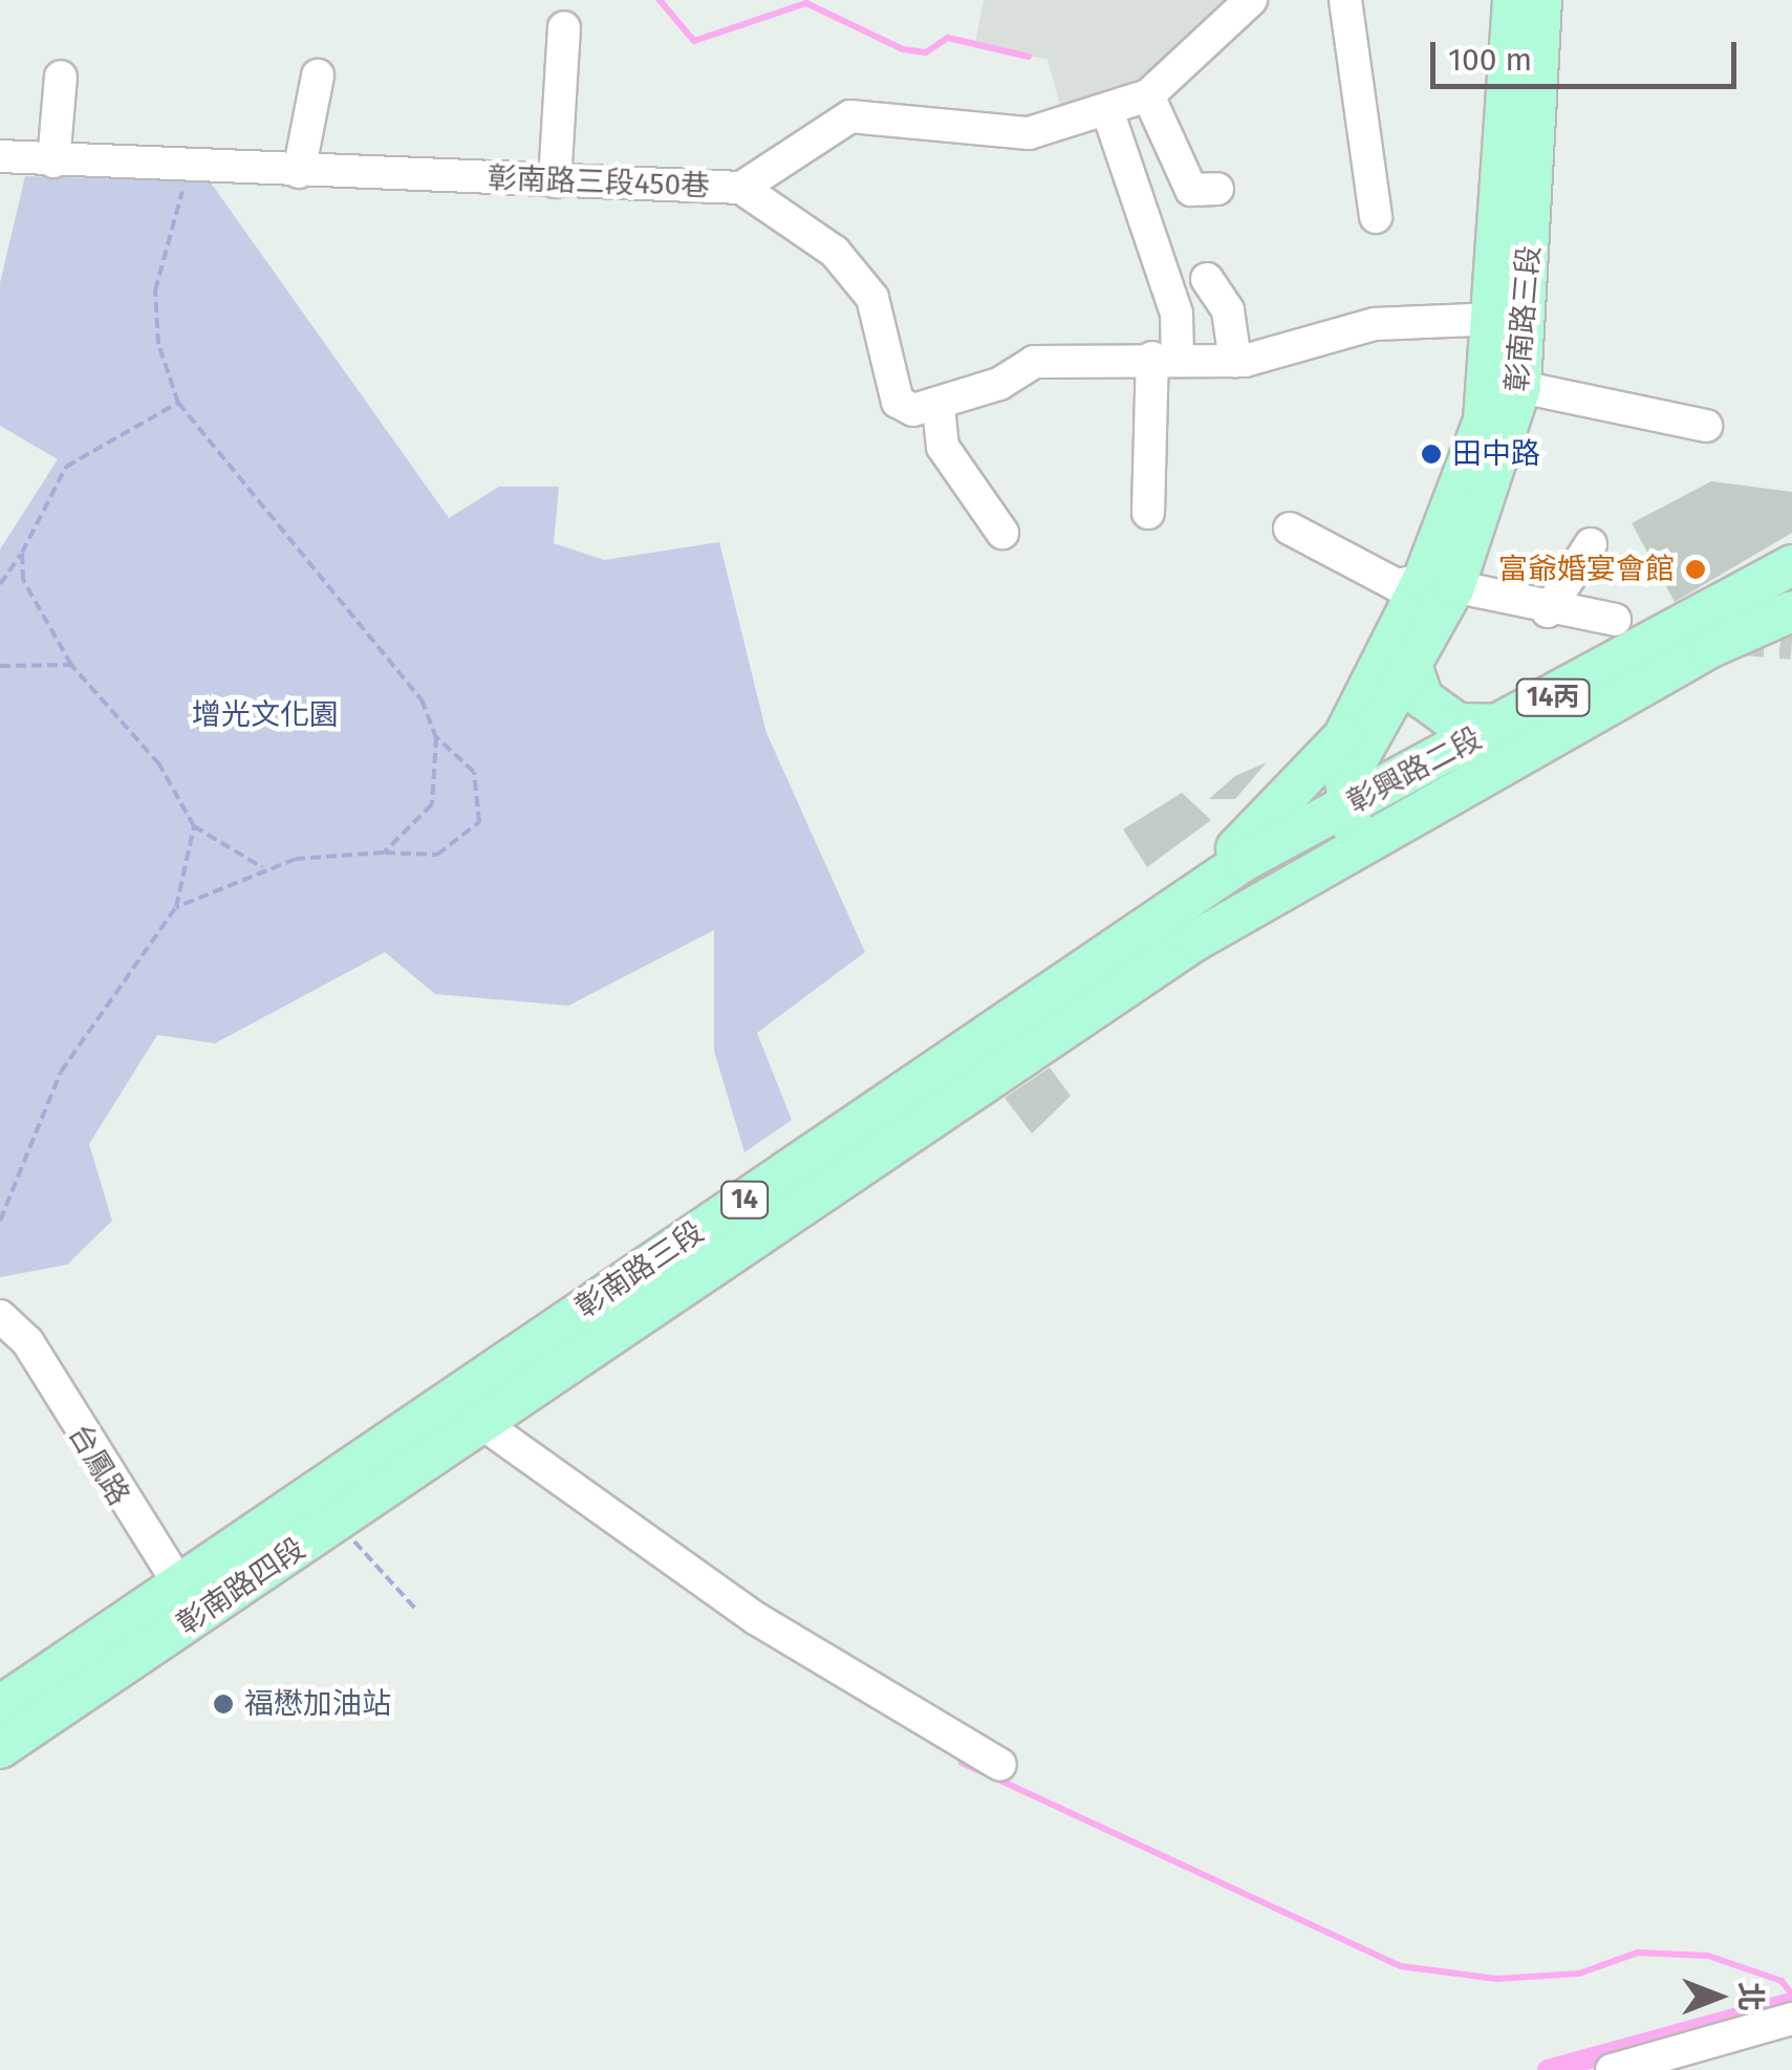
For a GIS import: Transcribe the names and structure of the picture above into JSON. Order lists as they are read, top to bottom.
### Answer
{
  "streets": {
    "main road": [
      "彰南路三段",
      "14丙",
      "彰興路二段",
      "14",
      "彰南路四段"
    ],
    "street": ["彰南路三段450巷", "台鳳路"]
  },
  "crossings": [
    ["彰南路三段", "彰興路二段"],
    ["彰南路三段", "台鳳路"],
    ["彰南路三段", "彰南路四段"],
    ["台鳳路", "彰南路四段"]
  ],
  "parks": ["增光文化園"],
  "places": ["田中路", "富爺婚宴會館", "福懋加油站"],
  "scale_bar": "100 m",
  "north": "right"
}
